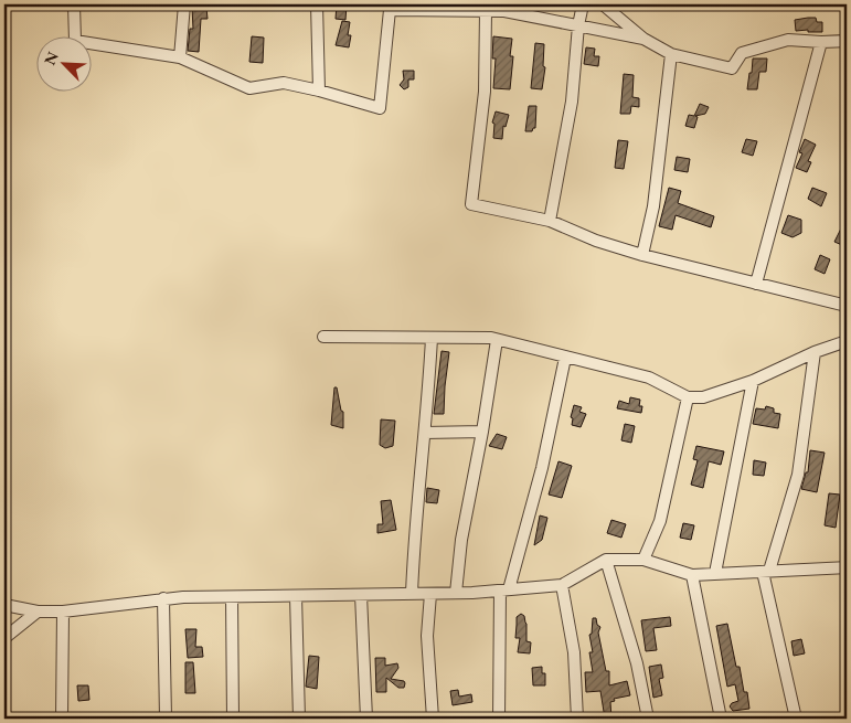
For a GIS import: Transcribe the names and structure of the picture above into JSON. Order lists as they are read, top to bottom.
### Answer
{
  "north": "top left"
}
